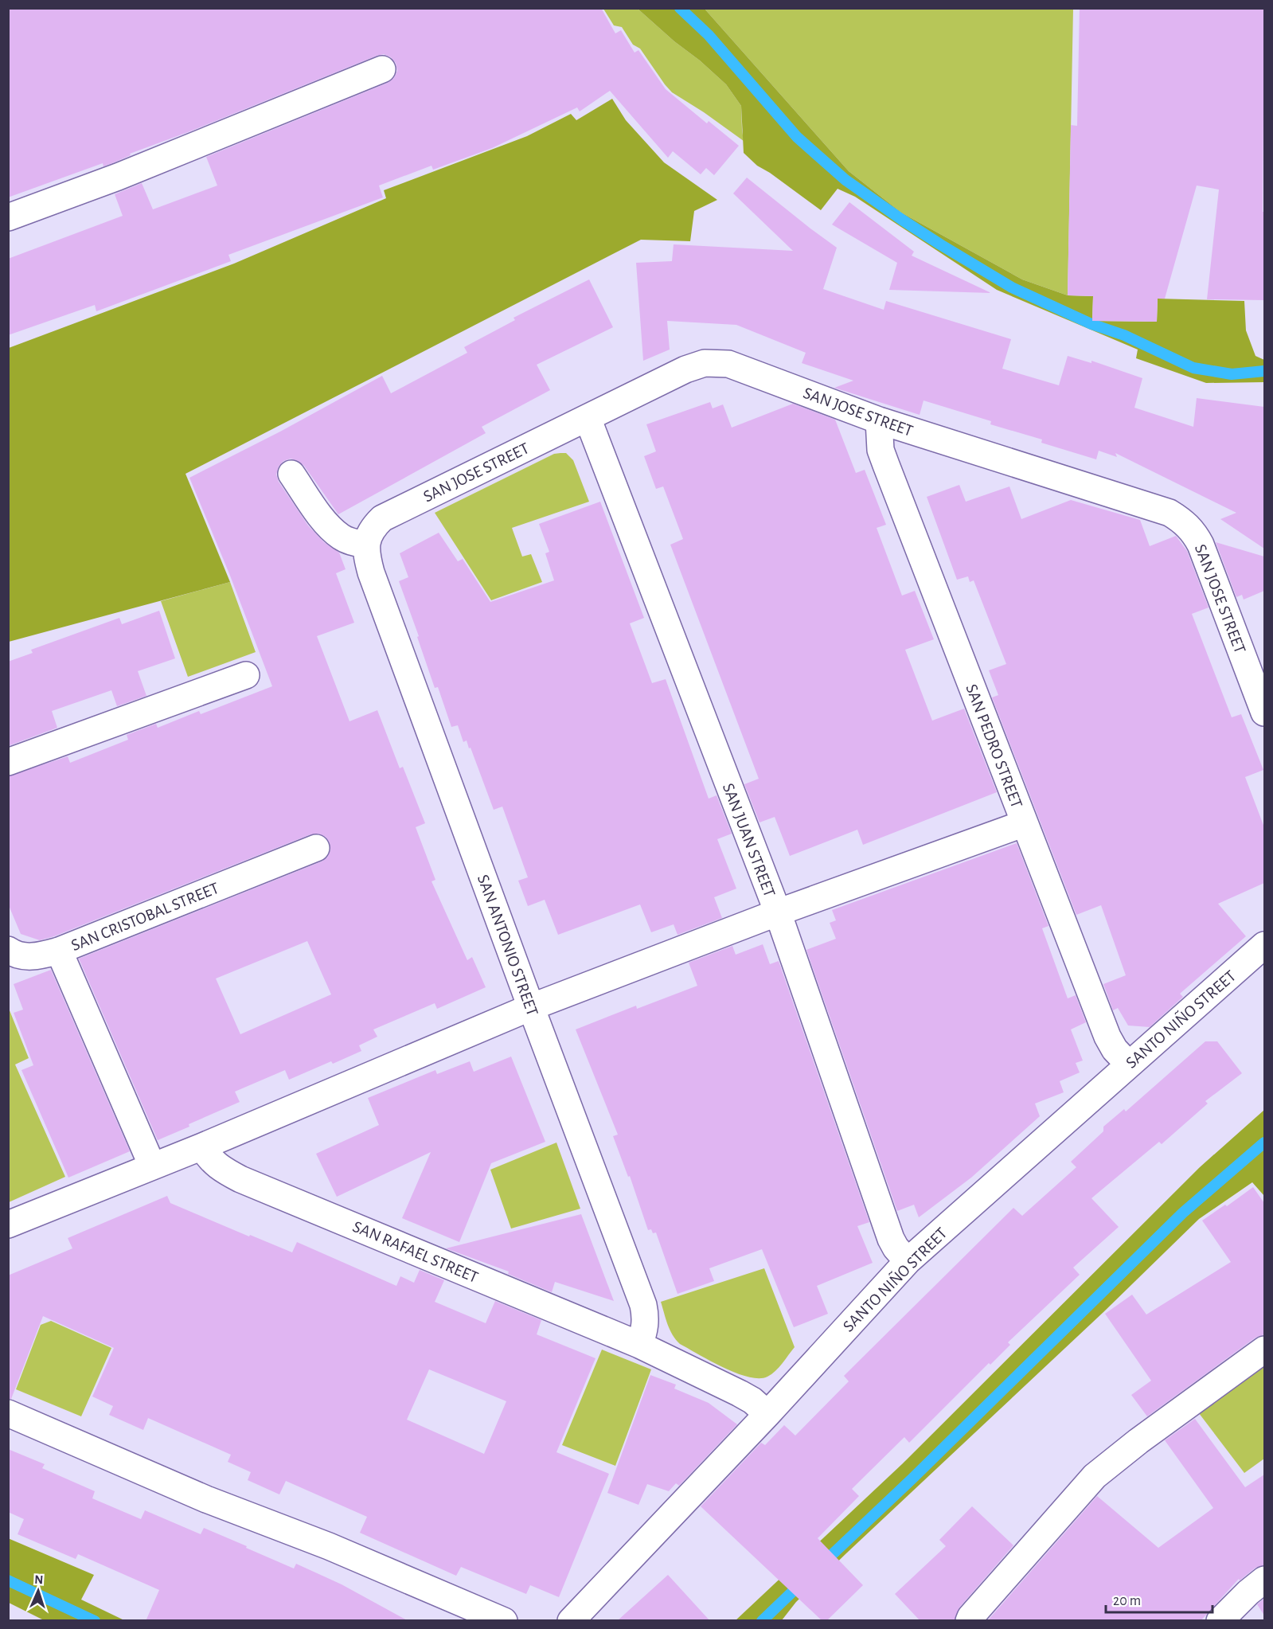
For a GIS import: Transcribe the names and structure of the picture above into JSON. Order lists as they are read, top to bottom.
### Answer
{
  "streets": {
    "street": [
      "SAN JOSE STREET",
      "SAN PEDRO STREET",
      "SAN JUAN STREET",
      "SAN CRISTOBAL STREET",
      "SAN ANTONIO STREET",
      "SANTO NIÑO STREET",
      "SAN RAFAEL STREET"
    ]
  },
  "crossings": [
    ["SAN JOSE STREET", "SAN PEDRO STREET"],
    ["SAN JOSE STREET", "SAN JUAN STREET"],
    ["SAN JOSE STREET", "SAN ANTONIO STREET"],
    ["SAN PEDRO STREET", "SANTO NIÑO STREET"],
    ["SAN JUAN STREET", "SANTO NIÑO STREET"],
    ["SAN ANTONIO STREET", "SAN RAFAEL STREET"],
    ["SANTO NIÑO STREET", "SAN RAFAEL STREET"]
  ],
  "scale_bar": "20 m",
  "north": "top"
}
